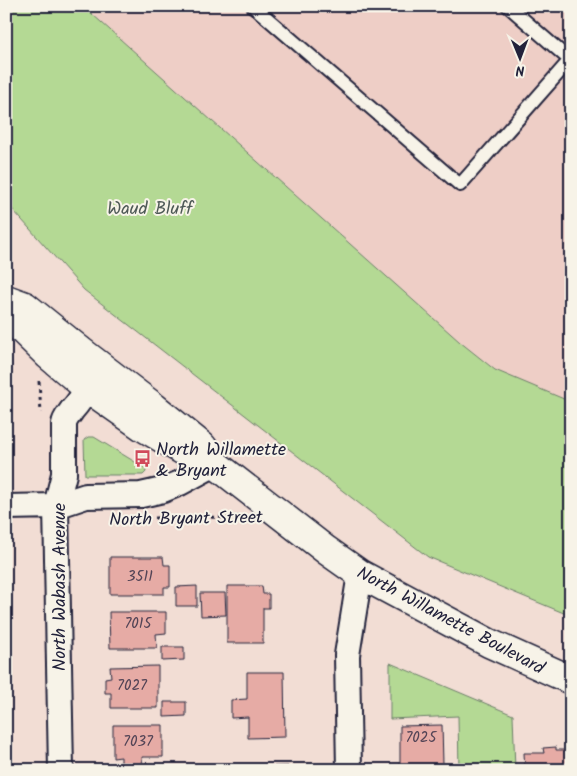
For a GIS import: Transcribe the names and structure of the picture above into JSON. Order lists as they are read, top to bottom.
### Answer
{
  "streets": {
    "main road": ["North Willamette Boulevard"],
    "street": ["North Bryant Street", "North Wabash Avenue"]
  },
  "crossings": [
    ["North Bryant Street", "North Wabash Avenue"],
    ["North Bryant Street", "North Willamette Boulevard"],
    ["North Wabash Avenue", "North Willamette Boulevard"]
  ],
  "parks": ["Waud Bluff"],
  "places": {
    "bus stop": ["North Willamette & Bryant"]
  },
  "house_numbers": [
    "3511",
    "7015",
    "7027",
    "7025",
    "7037"
  ],
  "north": "bottom"
}
